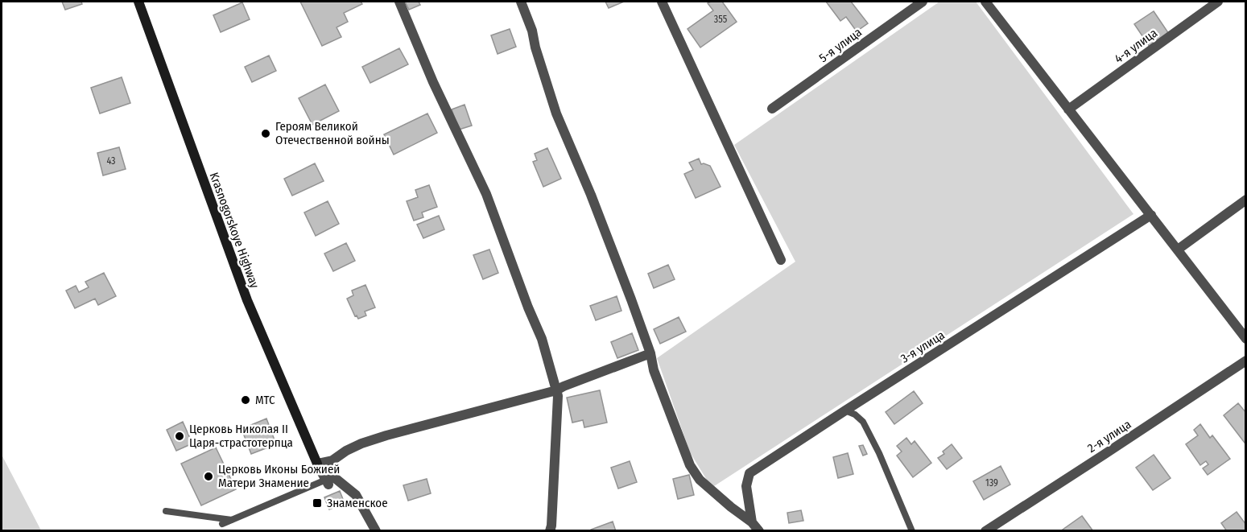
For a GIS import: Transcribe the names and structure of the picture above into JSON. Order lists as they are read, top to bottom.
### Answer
{
  "streets": {
    "street": [
      "5-я улица",
      "4-я улица",
      "Krasnogorskoye Highway",
      "3-я улица",
      "2-я улица"
    ]
  },
  "places": {
    "other": [
      "Героям Великой Отечественной войны",
      "МТС",
      "Церковь Николая II Царя-страстотерпца",
      "Церковь Иконы Божией Матери Знамение"
    ],
    "transit": ["Знаменское"]
  },
  "house_numbers": ["355", "43", "139"]
}
